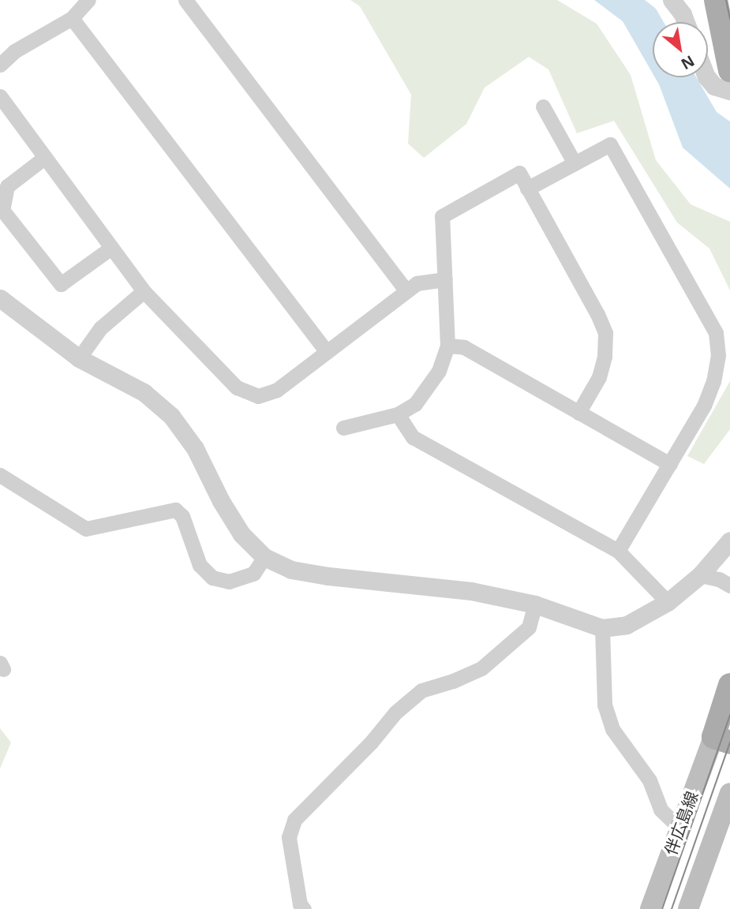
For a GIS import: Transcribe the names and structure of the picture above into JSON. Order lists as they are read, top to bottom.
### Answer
{
  "streets": {
    "main road": ["伴広島線"]
  },
  "north": "bottom right"
}
